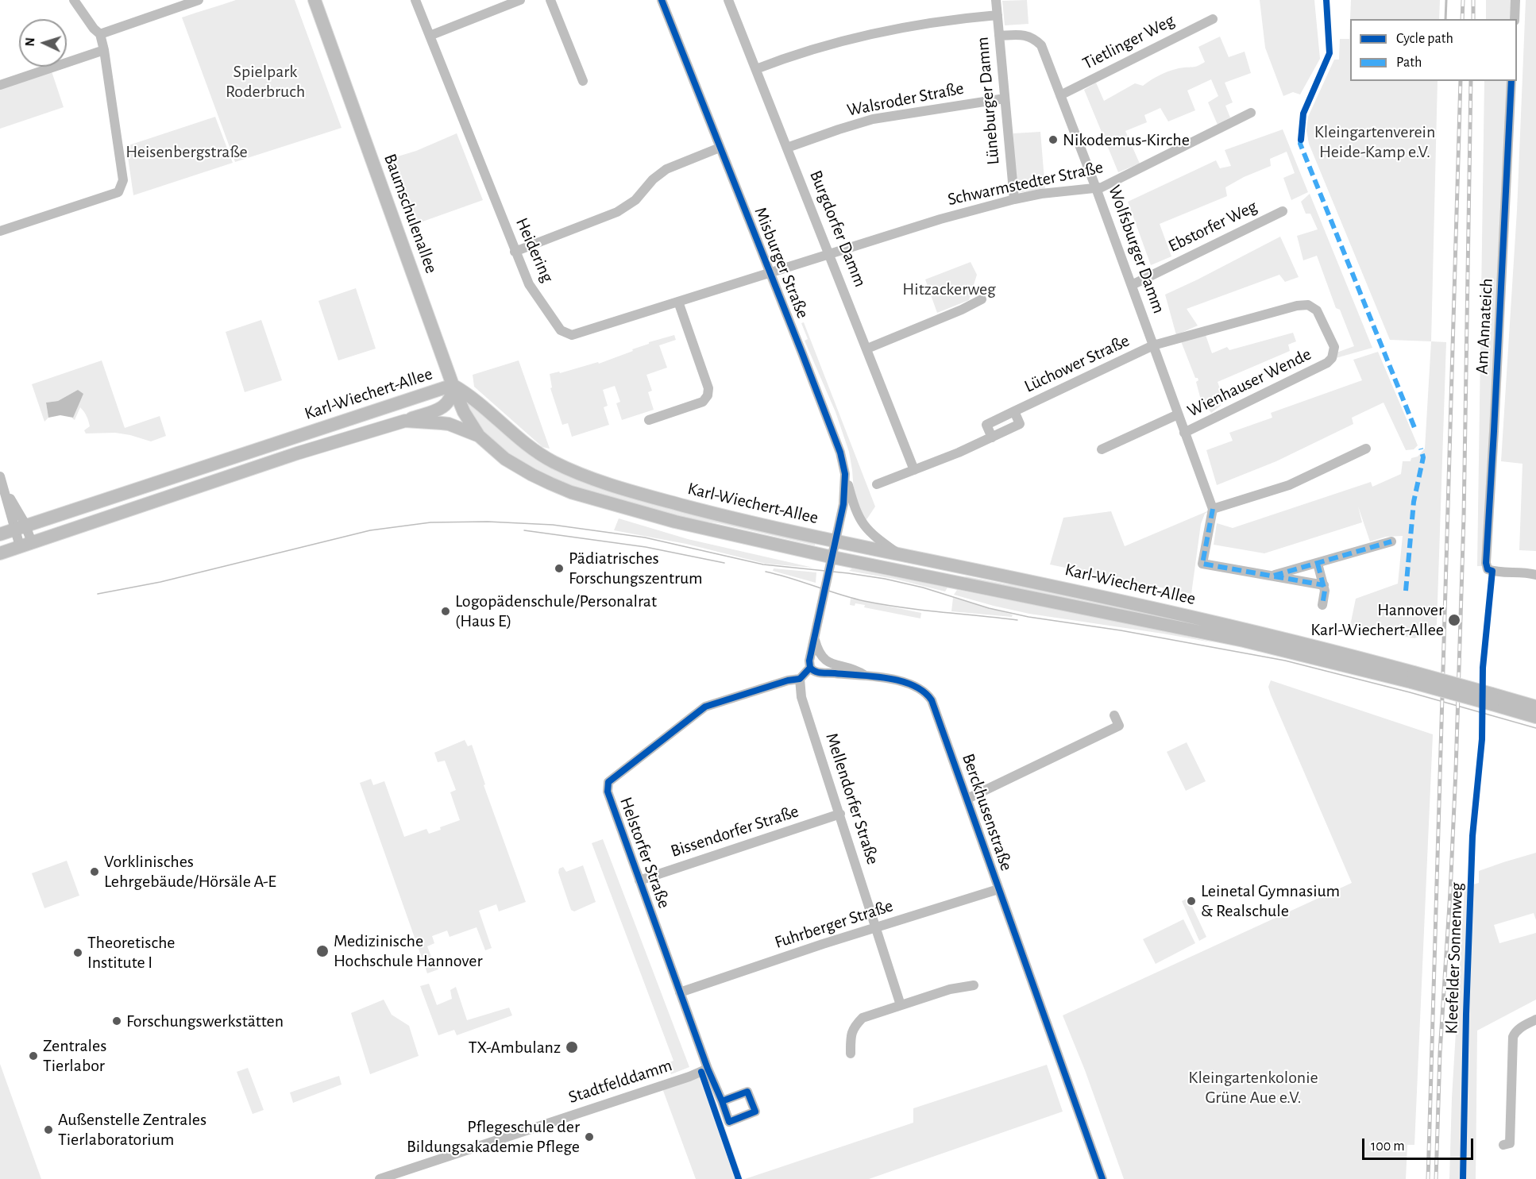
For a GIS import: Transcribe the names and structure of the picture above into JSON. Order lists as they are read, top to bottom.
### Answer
{
  "streets": {
    "main road": ["Baumschulenallee", "Karl-Wiechert-Allee"],
    "street": [
      "Tietlinger Weg",
      "Walsroder Straße",
      "Lüneburger Damm",
      "Schwarmstedter Straße",
      "Ebstorfer Weg",
      "Burgdorfer Damm",
      "Wolfsburger Damm",
      "Heidering",
      "Misburger Straße",
      "Am Annateich",
      "Lüchower Straße",
      "Wienhauser Wende",
      "Mellendorfer Straße",
      "Berckhusenstraße",
      "Bissendorfer Straße",
      "Helstorfer Straße",
      "Fuhrberger Straße",
      "Stadtfelddamm"
    ],
    "cycle path": ["Kleefelder Sonnenweg"]
  },
  "crossings": [
    ["Tietlinger Weg", "Wolfsburger Damm"],
    ["Walsroder Straße", "Lüneburger Damm"],
    ["Walsroder Straße", "Burgdorfer Damm"],
    ["Lüneburger Damm", "Schwarmstedter Straße"],
    ["Lüneburger Damm", "Wolfsburger Damm"],
    ["Schwarmstedter Straße", "Burgdorfer Damm"],
    ["Schwarmstedter Straße", "Wolfsburger Damm"],
    ["Schwarmstedter Straße", "Heidering"],
    ["Schwarmstedter Straße", "Misburger Straße"],
    ["Baumschulenallee", "Karl-Wiechert-Allee"],
    ["Ebstorfer Weg", "Wolfsburger Damm"],
    ["Burgdorfer Damm", "Lüchower Straße"],
    ["Wolfsburger Damm", "Lüchower Straße"],
    ["Wolfsburger Damm", "Wienhauser Wende"],
    ["Heidering", "Misburger Straße"],
    ["Misburger Straße", "Karl-Wiechert-Allee"],
    ["Lüchower Straße", "Wienhauser Wende"],
    ["Mellendorfer Straße", "Bissendorfer Straße"],
    ["Mellendorfer Straße", "Helstorfer Straße"],
    ["Mellendorfer Straße", "Fuhrberger Straße"],
    ["Berckhusenstraße", "Fuhrberger Straße"],
    ["Bissendorfer Straße", "Helstorfer Straße"],
    ["Helstorfer Straße", "Fuhrberger Straße"],
    ["Helstorfer Straße", "Stadtfelddamm"]
  ],
  "parks": [
    "Spielpark Roderbruch",
    "Kleingartenverein Heide-Kamp e.V.",
    "Heisenbergstraße",
    "Hitzackerweg",
    "Kleingartenkolonie Grüne Aue e.V."
  ],
  "places": [
    "Nikodemus-Kirche",
    "Pädiatrisches Forschungszentrum",
    "Logopädenschule/Personalrat (Haus E)",
    "Hannover Karl-Wiechert-Allee",
    "Vorklinisches Lehrgebäude/Hörsäle A-E",
    "Leinetal Gymnasium & Realschule",
    "Medizinische Hochschule Hannover",
    "Theoretische Institute I",
    "Forschungswerkstätten",
    "TX-Ambulanz",
    "Zentrales Tierlabor",
    "Außenstelle Zentrales Tierlaboratorium",
    "Pflegeschule der Bildungsakademie Pflege"
  ],
  "legend": ["Cycle path", "Path"],
  "scale_bar": "100 m",
  "north": "left"
}
